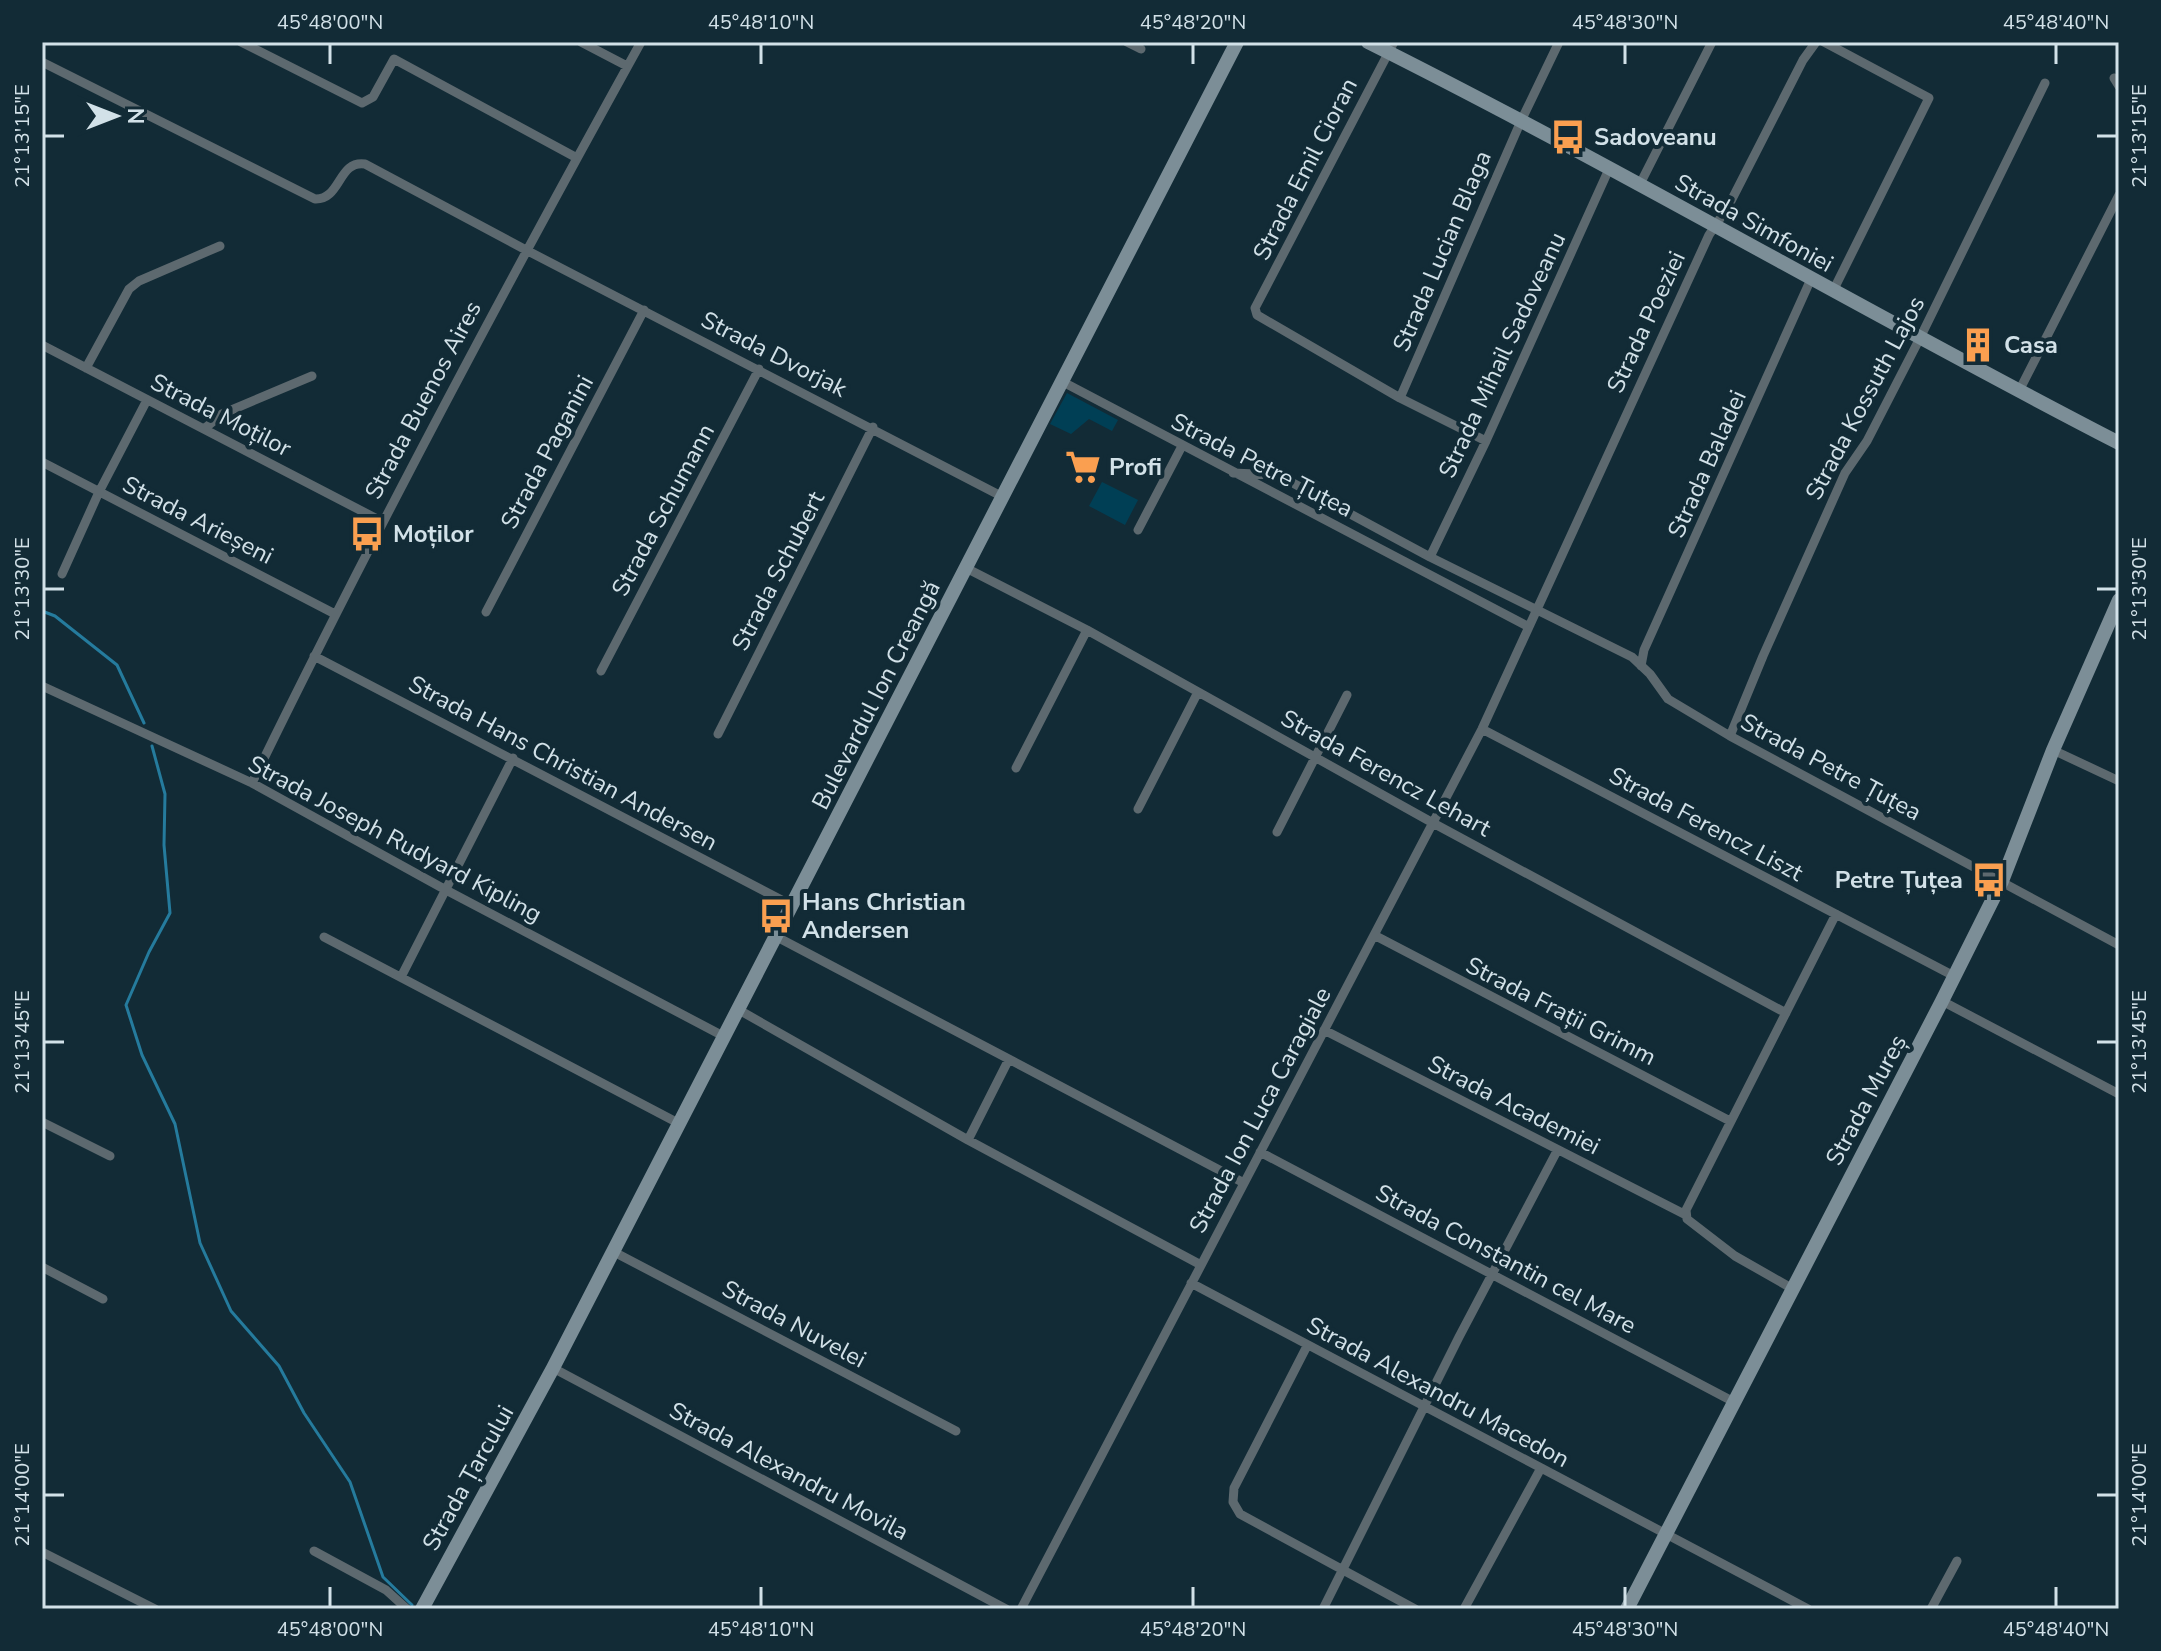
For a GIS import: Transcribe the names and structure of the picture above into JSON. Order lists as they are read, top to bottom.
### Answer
{
  "streets": {
    "street": [
      "Strada Emil Cioran",
      "Strada Simfoniei",
      "Strada Lucian Blaga",
      "Strada Poeziei",
      "Strada Dvorjak",
      "Strada Mihail Sadoveanu",
      "Strada Kossuth Lajos",
      "Strada Buenos Aires",
      "Strada Moților",
      "Strada Paganini",
      "Strada Baladei",
      "Strada Petre Țuțea",
      "Strada Schumann",
      "Strada Arieșeni",
      "Strada Schubert",
      "Bulevardul Ion Creangă",
      "Strada Hans Christian Andersen",
      "Strada Ferencz Lehart",
      "Strada Ferencz Liszt",
      "Strada Joseph Rudyard Kipling",
      "Strada Frații Grimm",
      "Strada Mureș",
      "Strada Academiei",
      "Strada Ion Luca Caragiale",
      "Strada Constantin cel Mare",
      "Strada Nuvelei",
      "Strada Alexandru Macedon",
      "Strada Alexandru Movila",
      "Strada Țarcului"
    ]
  },
  "crossings": [
    ["Strada Emil Cioran", "Strada Simfoniei"],
    ["Strada Emil Cioran", "Strada Lucian Blaga"],
    ["Strada Simfoniei", "Strada Lucian Blaga"],
    ["Strada Simfoniei", "Strada Poeziei"],
    ["Strada Simfoniei", "Strada Mihail Sadoveanu"],
    ["Strada Simfoniei", "Strada Kossuth Lajos"],
    ["Strada Simfoniei", "Strada Baladei"],
    ["Strada Poeziei", "Strada Petre Țuțea"],
    ["Strada Poeziei", "Strada Ion Luca Caragiale"],
    ["Strada Dvorjak", "Strada Buenos Aires"],
    ["Strada Dvorjak", "Strada Paganini"],
    ["Strada Dvorjak", "Strada Schumann"],
    ["Strada Dvorjak", "Strada Schubert"],
    ["Strada Dvorjak", "Bulevardul Ion Creangă"],
    ["Strada Mihail Sadoveanu", "Strada Petre Țuțea"],
    ["Strada Kossuth Lajos", "Strada Petre Țuțea"],
    ["Strada Buenos Aires", "Strada Moților"],
    ["Strada Buenos Aires", "Strada Arieșeni"],
    ["Strada Buenos Aires", "Strada Hans Christian Andersen"],
    ["Strada Buenos Aires", "Strada Joseph Rudyard Kipling"],
    ["Strada Baladei", "Strada Petre Țuțea"],
    ["Strada Petre Țuțea", "Bulevardul Ion Creangă"],
    ["Strada Petre Țuțea", "Strada Mureș"],
    ["Strada Petre Țuțea", "Strada Ion Luca Caragiale"],
    ["Bulevardul Ion Creangă", "Strada Hans Christian Andersen"],
    ["Bulevardul Ion Creangă", "Strada Ferencz Lehart"],
    ["Bulevardul Ion Creangă", "Strada Joseph Rudyard Kipling"],
    ["Bulevardul Ion Creangă", "Strada Nuvelei"],
    ["Bulevardul Ion Creangă", "Strada Alexandru Movila"],
    ["Bulevardul Ion Creangă", "Strada Țarcului"],
    ["Strada Ferencz Lehart", "Strada Ion Luca Caragiale"],
    ["Strada Ferencz Liszt", "Strada Mureș"],
    ["Strada Ferencz Liszt", "Strada Ion Luca Caragiale"],
    ["Strada Frații Grimm", "Strada Ion Luca Caragiale"],
    ["Strada Mureș", "Strada Academiei"],
    ["Strada Mureș", "Strada Constantin cel Mare"],
    ["Strada Mureș", "Strada Alexandru Macedon"],
    ["Strada Academiei", "Strada Ion Luca Caragiale"],
    ["Strada Ion Luca Caragiale", "Strada Constantin cel Mare"],
    ["Strada Ion Luca Caragiale", "Strada Alexandru Macedon"],
    ["Strada Alexandru Movila", "Strada Țarcului"]
  ],
  "places": {
    "bus stop": [
      "Sadoveanu",
      "Moților",
      "Petre Țuțea",
      "Hans Christian Andersen"
    ],
    "building": ["Casa"],
    "supermarket": ["Profi"]
  },
  "north": "right",
  "coordinates": [
    "45°48'00\"N",
    "45°48'10\"N",
    "45°48'20\"N",
    "45°48'30\"N",
    "45°48'40\"N",
    "21°13'15\"E",
    "21°13'30\"E",
    "21°13'45\"E",
    "21°14'00\"E"
  ]
}
